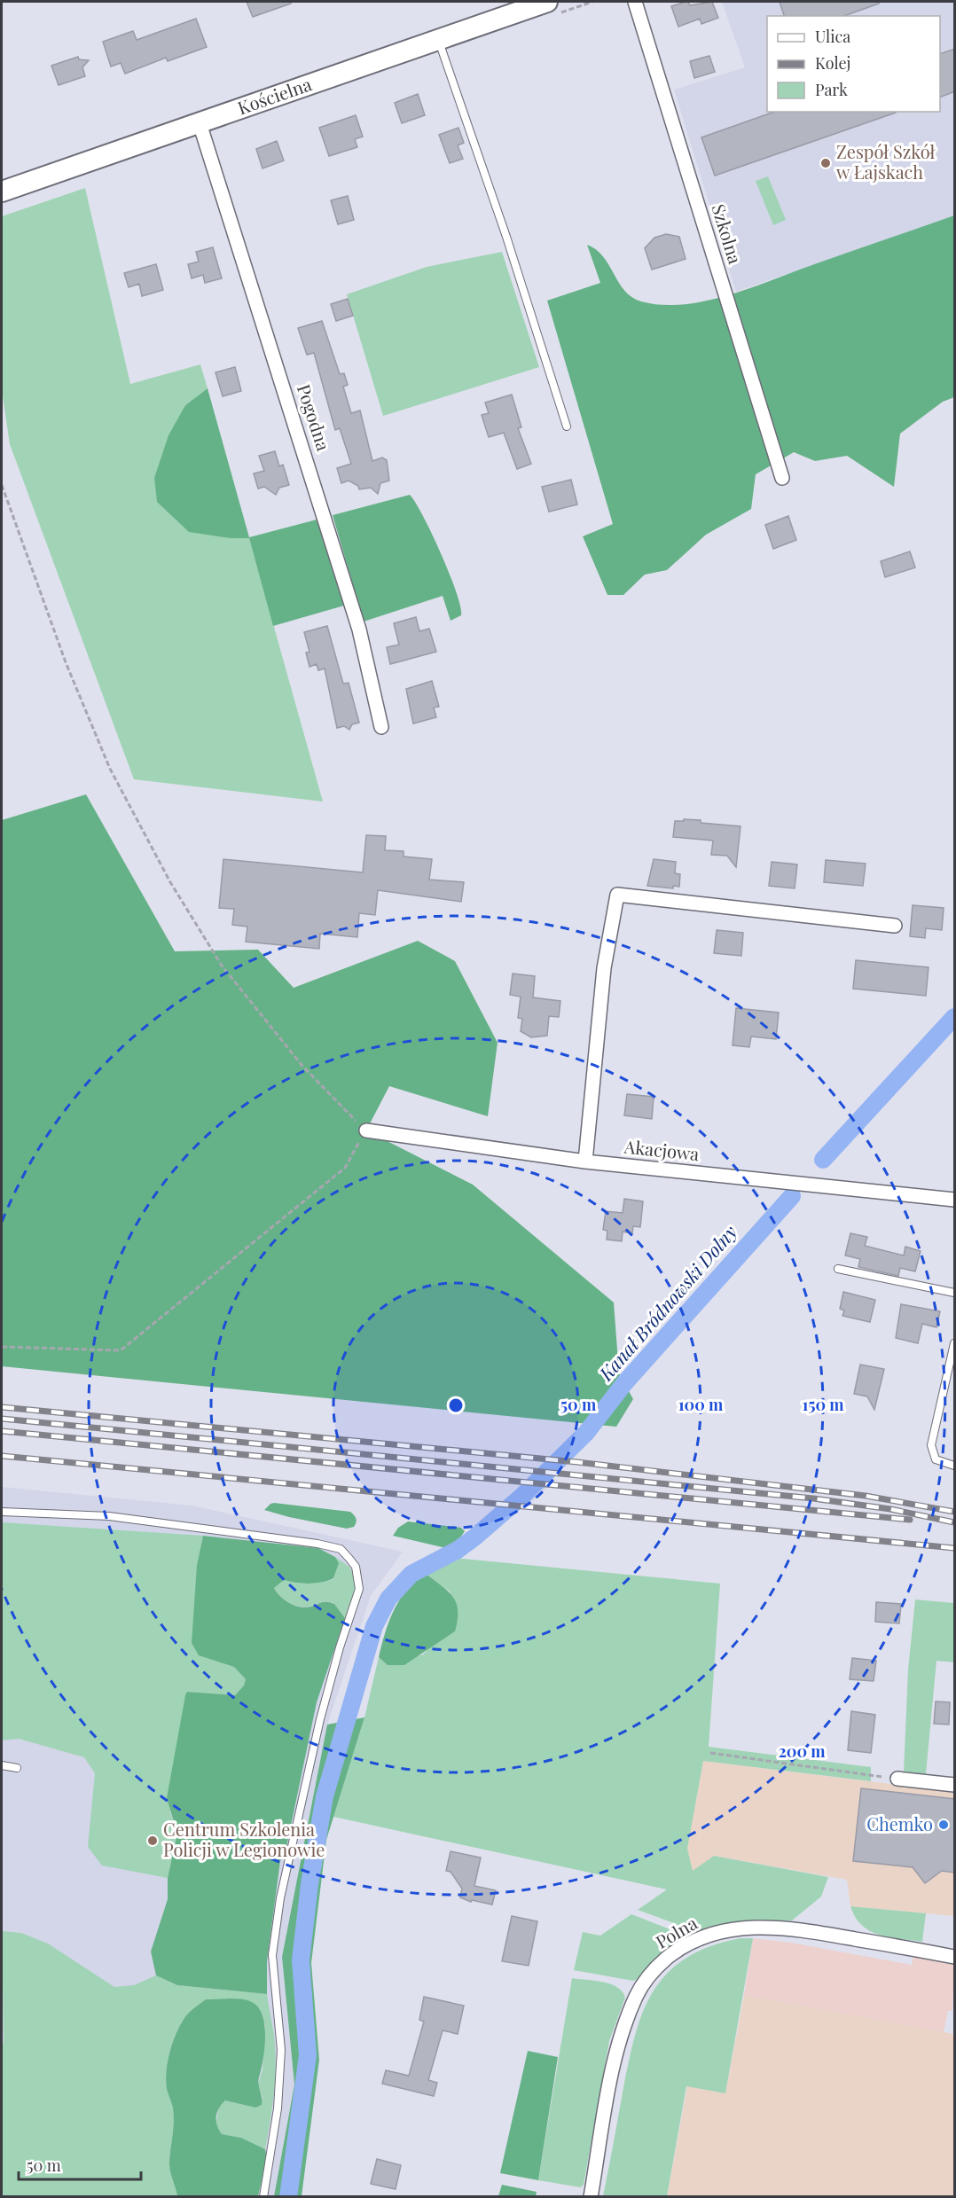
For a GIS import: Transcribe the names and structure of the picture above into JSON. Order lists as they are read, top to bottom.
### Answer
{
  "streets": {
    "street": [
      "Kościelna",
      "Szkolna",
      "Pogodna",
      "Akacjowa",
      "Polna"
    ]
  },
  "crossings": [
    ["Kościelna", "Pogodna"]
  ],
  "water": ["Kanał Bródnowski Dolny"],
  "places": ["Zespół Szkół w Łajskach", "Chemko", "Centrum Szkolenia Policji w Legionowie"],
  "legend": ["Ulica", "Kolej", "Park"],
  "scale_bar": "50 m",
  "rings": [
    "50 m",
    "100 m",
    "150 m",
    "200 m"
  ]
}
